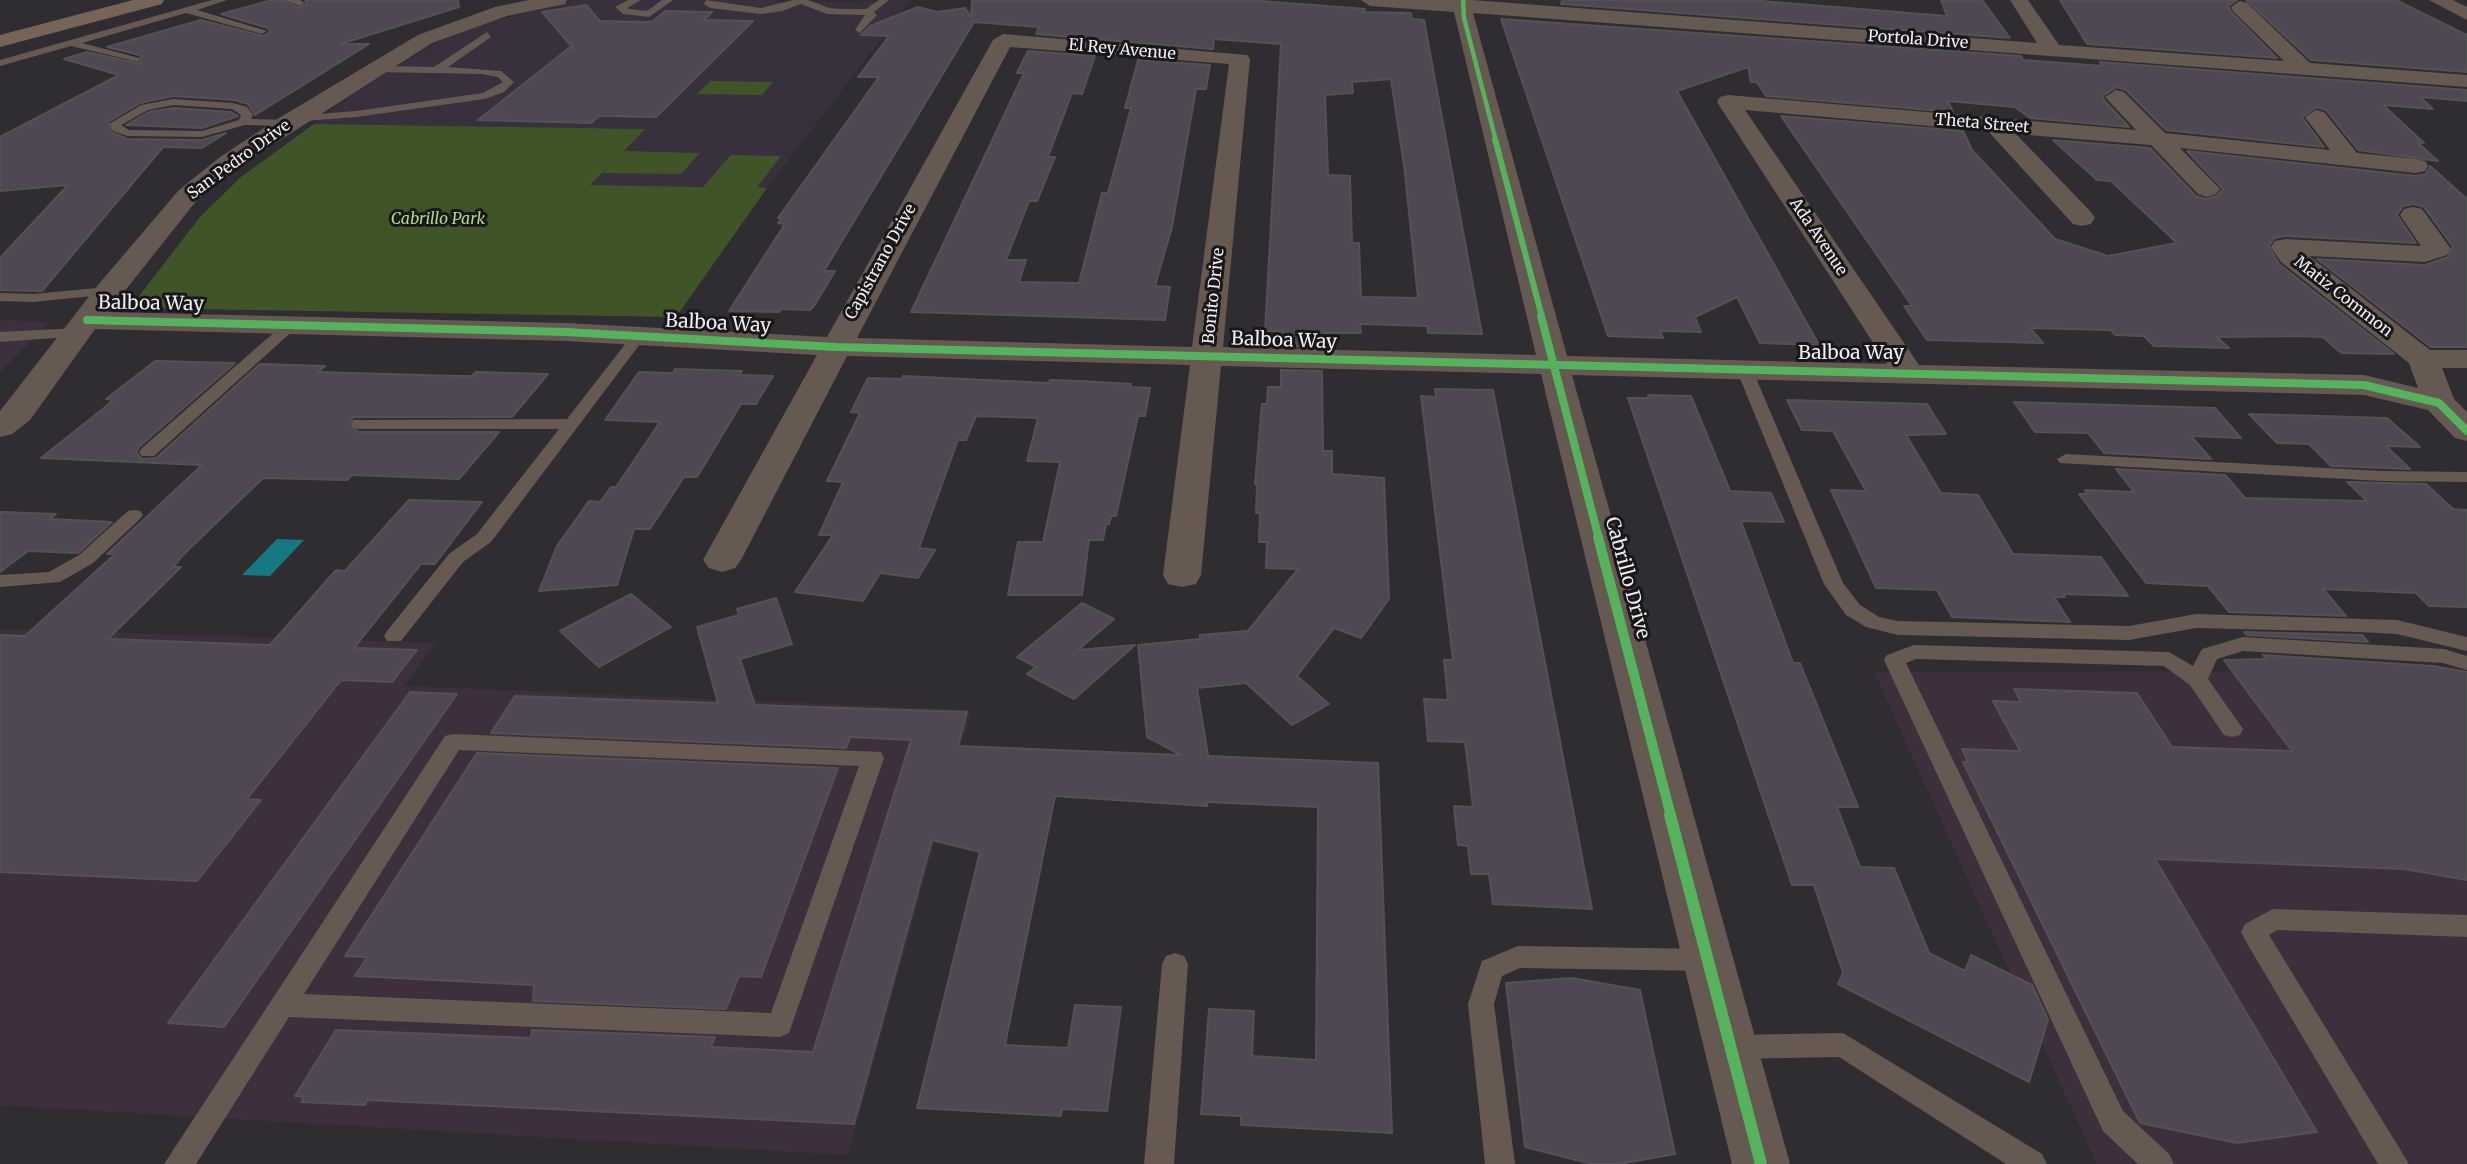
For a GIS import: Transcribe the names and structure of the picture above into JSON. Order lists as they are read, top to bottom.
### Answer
{
  "streets": {
    "street": [
      "Portola Drive",
      "El Rey Avenue",
      "Theta Street",
      "San Pedro Drive",
      "Ada Avenue",
      "Capistrano Drive",
      "Bonito Drive",
      "Matiz Common",
      "Balboa Way",
      "Cabrillo Drive"
    ]
  },
  "crossings": [
    ["Portola Drive", "Cabrillo Drive"],
    ["El Rey Avenue", "Capistrano Drive"],
    ["El Rey Avenue", "Bonito Drive"],
    ["Theta Street", "Ada Avenue"],
    ["San Pedro Drive", "Balboa Way"],
    ["Ada Avenue", "Balboa Way"],
    ["Capistrano Drive", "Balboa Way"],
    ["Bonito Drive", "Balboa Way"],
    ["Balboa Way", "Cabrillo Drive"]
  ],
  "parks": ["Cabrillo Park"]
}
